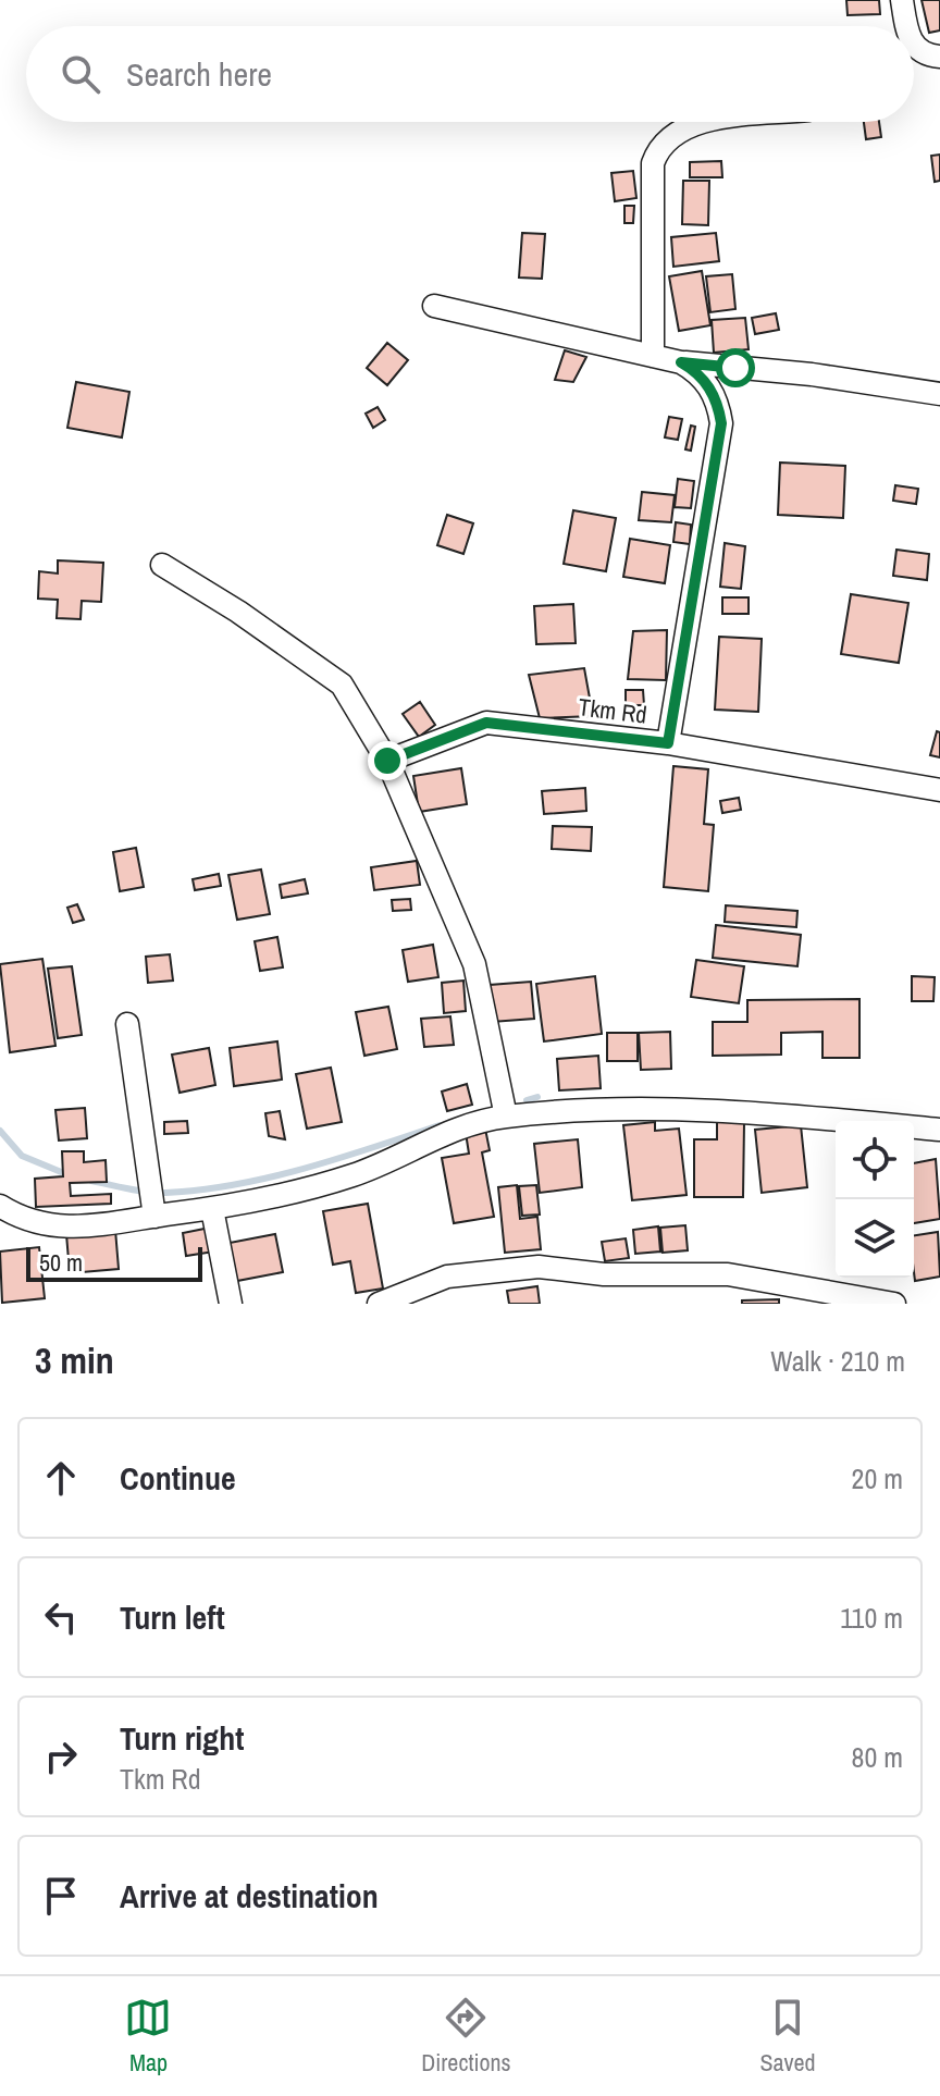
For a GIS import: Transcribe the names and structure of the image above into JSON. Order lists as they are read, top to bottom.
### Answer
{
  "streets": {
    "street": ["Tkm Rd"]
  },
  "scale_bar": "50 m",
  "page": {
    "search": "Search here",
    "scale": "50 m",
    "heading": ["3 min", "Walk · 210 m"],
    "list": [
      ["Continue", "20 m"],
      ["Turn left", "110 m"],
      ["Turn right", "Tkm Rd", "80 m"],
      "Arrive at destination"
    ],
    "nav": ["Map", "Directions", "Saved"]
  }
}
